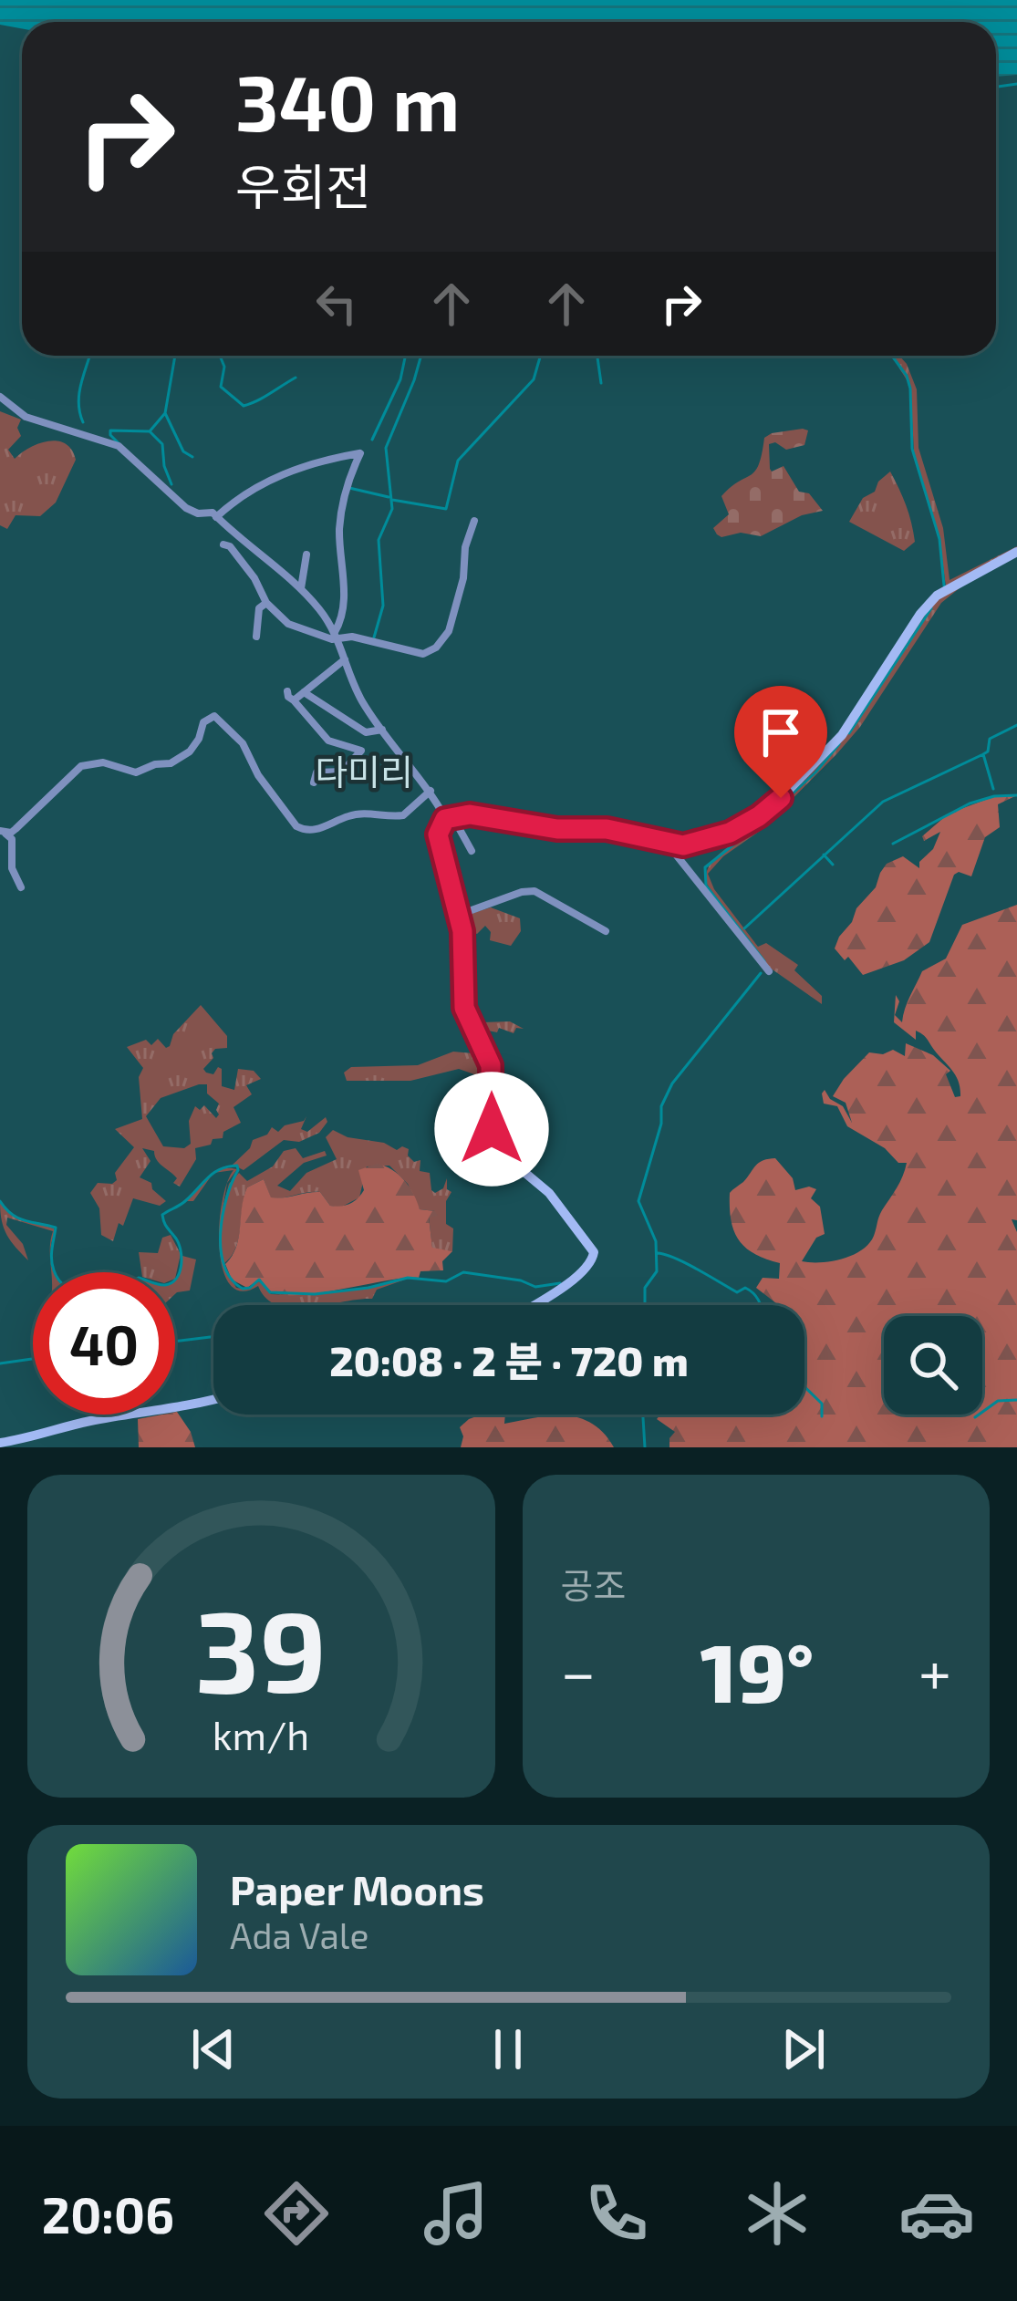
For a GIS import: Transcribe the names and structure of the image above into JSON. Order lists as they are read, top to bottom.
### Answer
{
  "districts": ["다미리"],
  "page": {
    "turn": ["340 m", "우회전"],
    "limit": "40",
    "trip": "20:08 · 2 분 · 720 m",
    "tile": "공조",
    "heat": ["−", "19°", "+"],
    "song": ["Paper Moons", "Ada Vale"],
    "tabs": "20:06",
    "gauge": ["39", "km/h"]
  }
}
